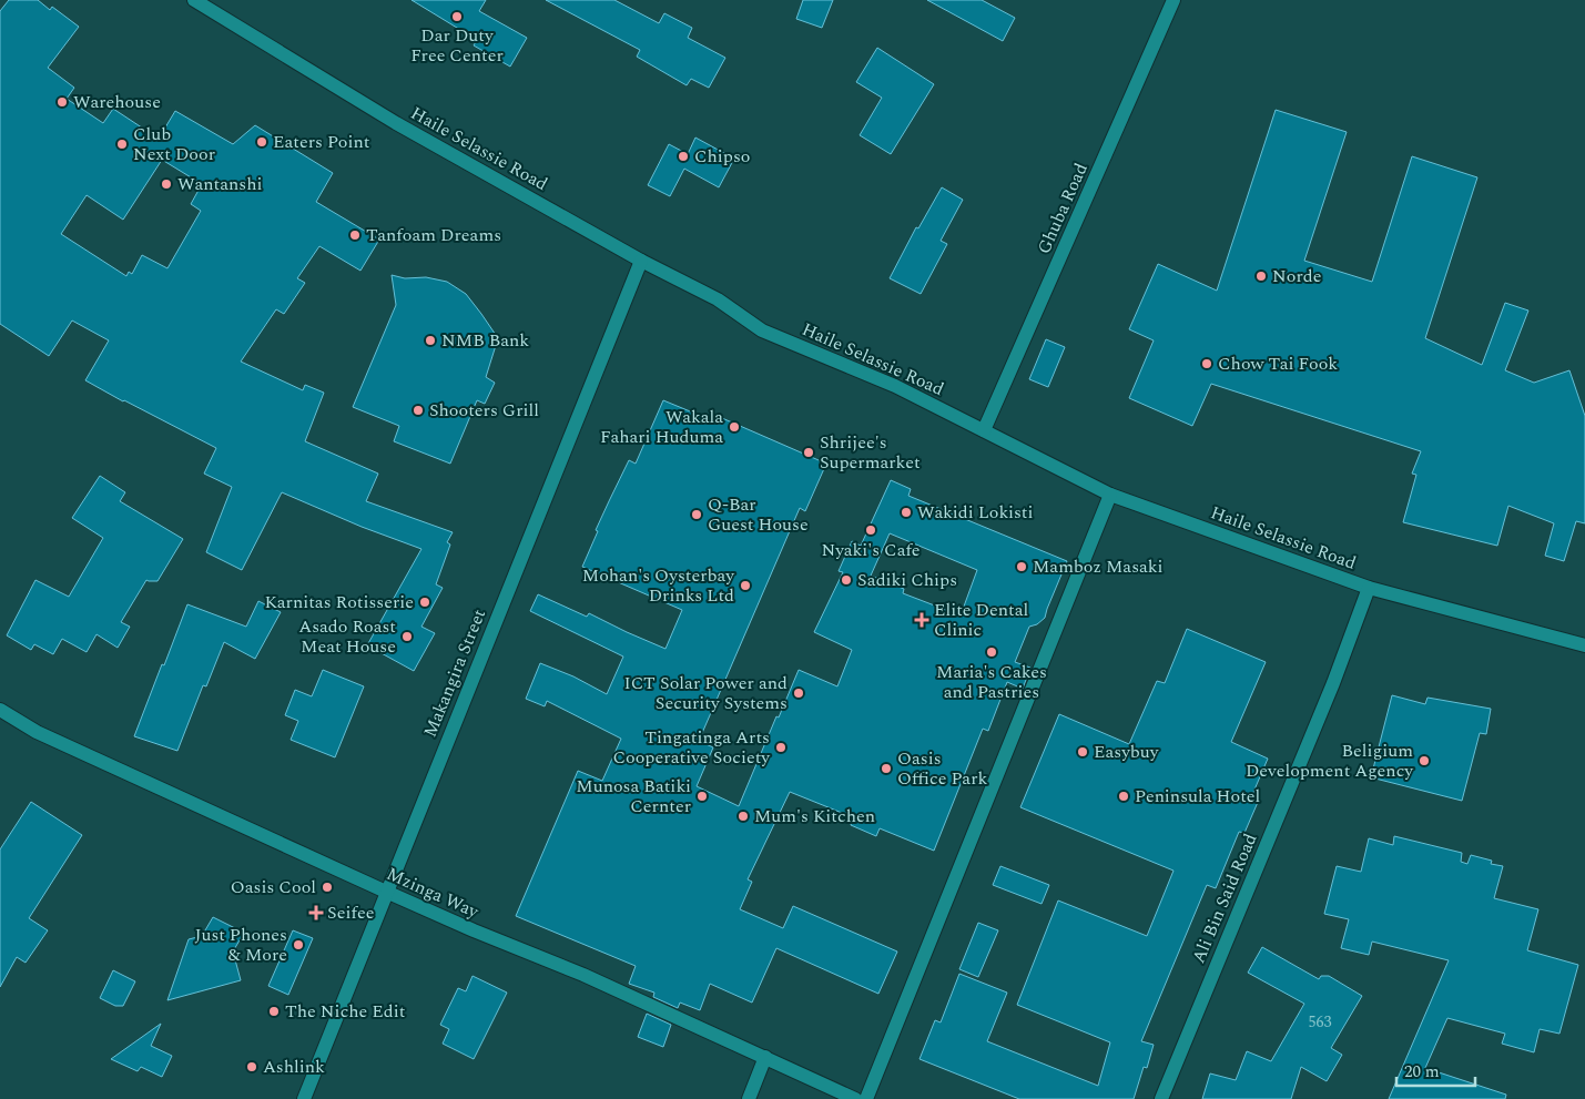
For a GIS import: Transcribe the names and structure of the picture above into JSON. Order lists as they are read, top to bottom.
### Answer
{
  "streets": {
    "street": [
      "Haile Selassie Road",
      "Ghuba Road",
      "Makangira Street",
      "Mzinga Way",
      "Ali Bin Said Road"
    ]
  },
  "crossings": [
    ["Haile Selassie Road", "Ghuba Road"],
    ["Haile Selassie Road", "Makangira Street"],
    ["Haile Selassie Road", "Ali Bin Said Road"],
    ["Makangira Street", "Mzinga Way"]
  ],
  "places": {
    "other": [
      "Dar Duty Free Center",
      "Warehouse",
      "Eaters Point",
      "Club Next Door",
      "Chipso",
      "Wantanshi",
      "Tanfoam Dreams",
      "Norde",
      "NMB Bank",
      "Chow Tai Fook",
      "Shooters Grill",
      "Wakala Fahari Huduma",
      "Shrijee's Supermarket",
      "Wakidi Lokisti",
      "Q-Bar Guest House",
      "Nyaki's Cafe",
      "Mamboz Masaki",
      "Sadiki Chips",
      "Mohan's Oysterbay Drinks Ltd",
      "Karnitas Rotisserie",
      "Asado Roast Meat House",
      "Maria's Cakes and Pastries",
      "ICT Solar Power and Security Systems",
      "Tingatinga Arts Cooperative Society",
      "Easybuy",
      "Beligium Development Agency",
      "Oasis Office Park",
      "Munosa Batiki Cernter",
      "Peninsula Hotel",
      "Mum's Kitchen",
      "Oasis Cool",
      "Just Phones & More",
      "The Niche Edit",
      "Ashlink"
    ],
    "health": ["Elite Dental Clinic", "Seifee"]
  },
  "house_numbers": ["563"],
  "scale_bar": "20 m"
}
